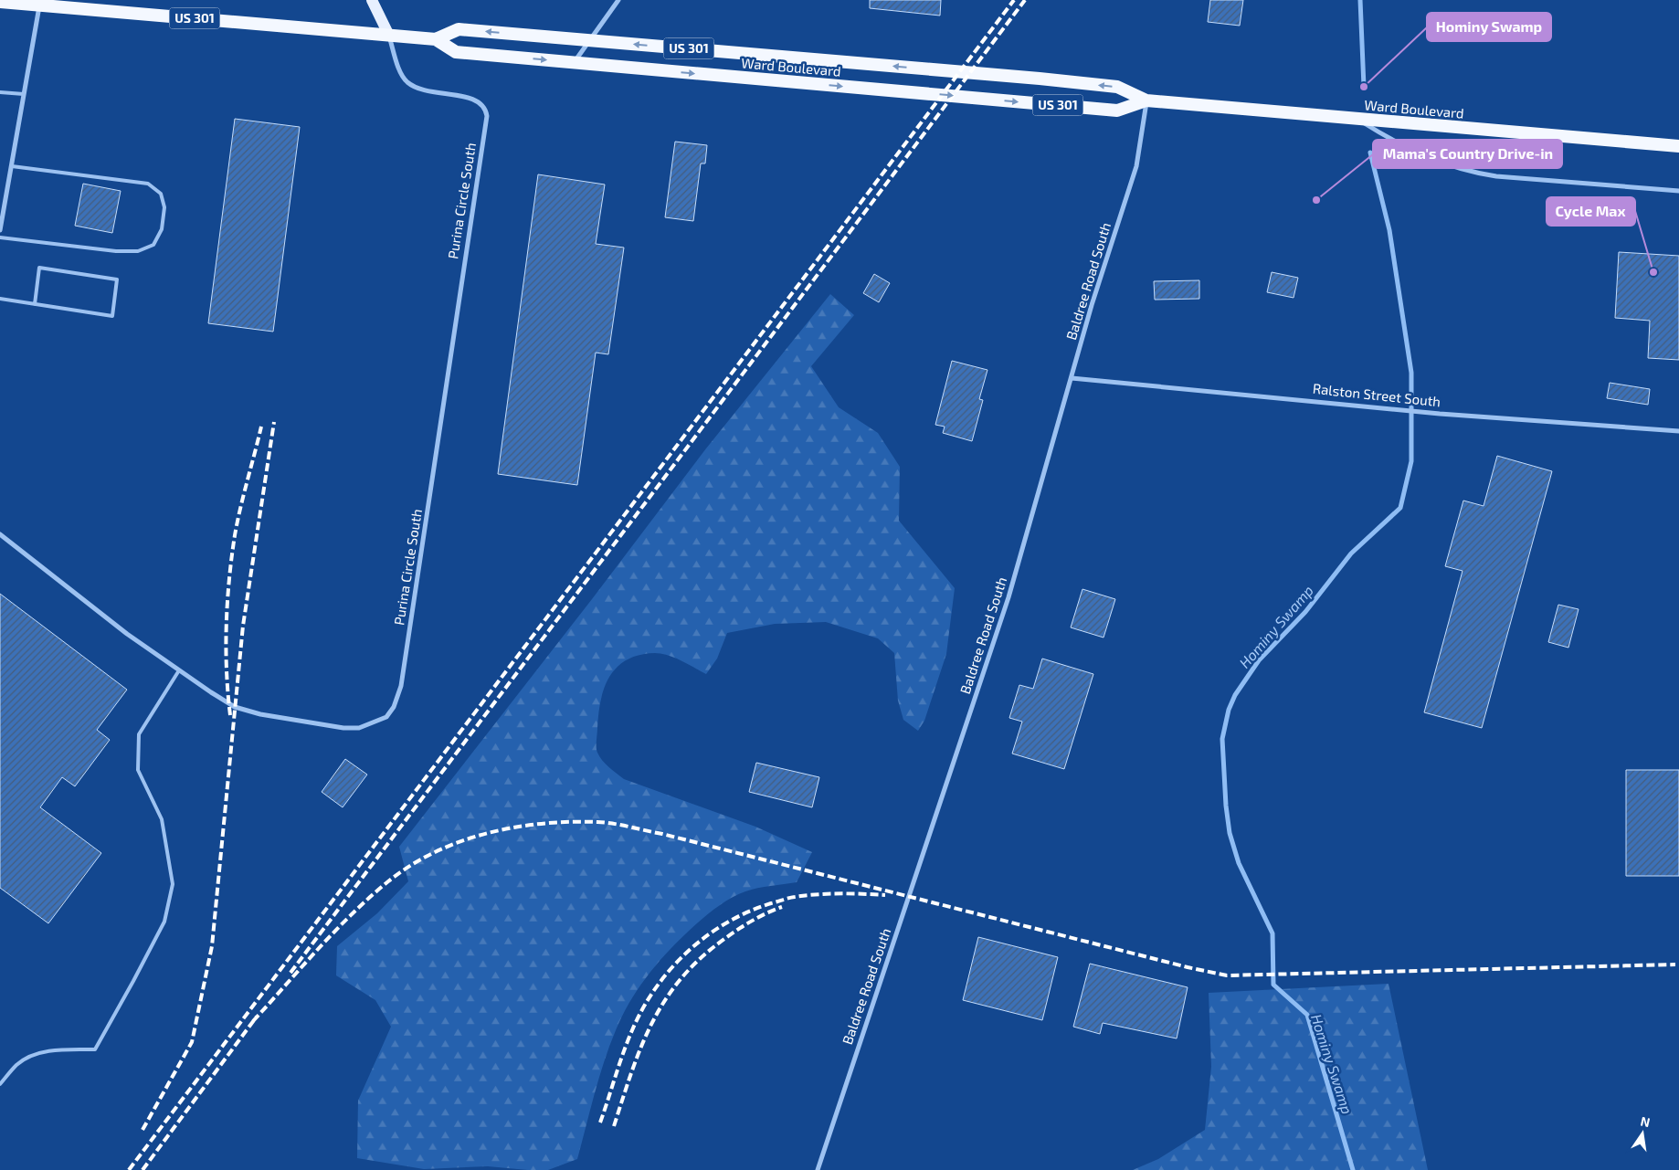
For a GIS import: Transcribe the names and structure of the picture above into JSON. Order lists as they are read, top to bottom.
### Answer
{
  "streets": {
    "highway": ["US 301", "Ward Boulevard"],
    "street": ["Purina Circle South", "Baldree Road South", "Ralston Street South"]
  },
  "crossings": [
    ["US 301", "Ward Boulevard"],
    ["US 301", "Purina Circle South"],
    ["Ward Boulevard", "Purina Circle South"],
    ["Ward Boulevard", "Baldree Road South"],
    ["Baldree Road South", "Ralston Street South"]
  ],
  "water": ["Hominy Swamp"],
  "places": ["Hominy Swamp", "Mama's Country Drive-in", "Cycle Max"],
  "north": "top"
}
